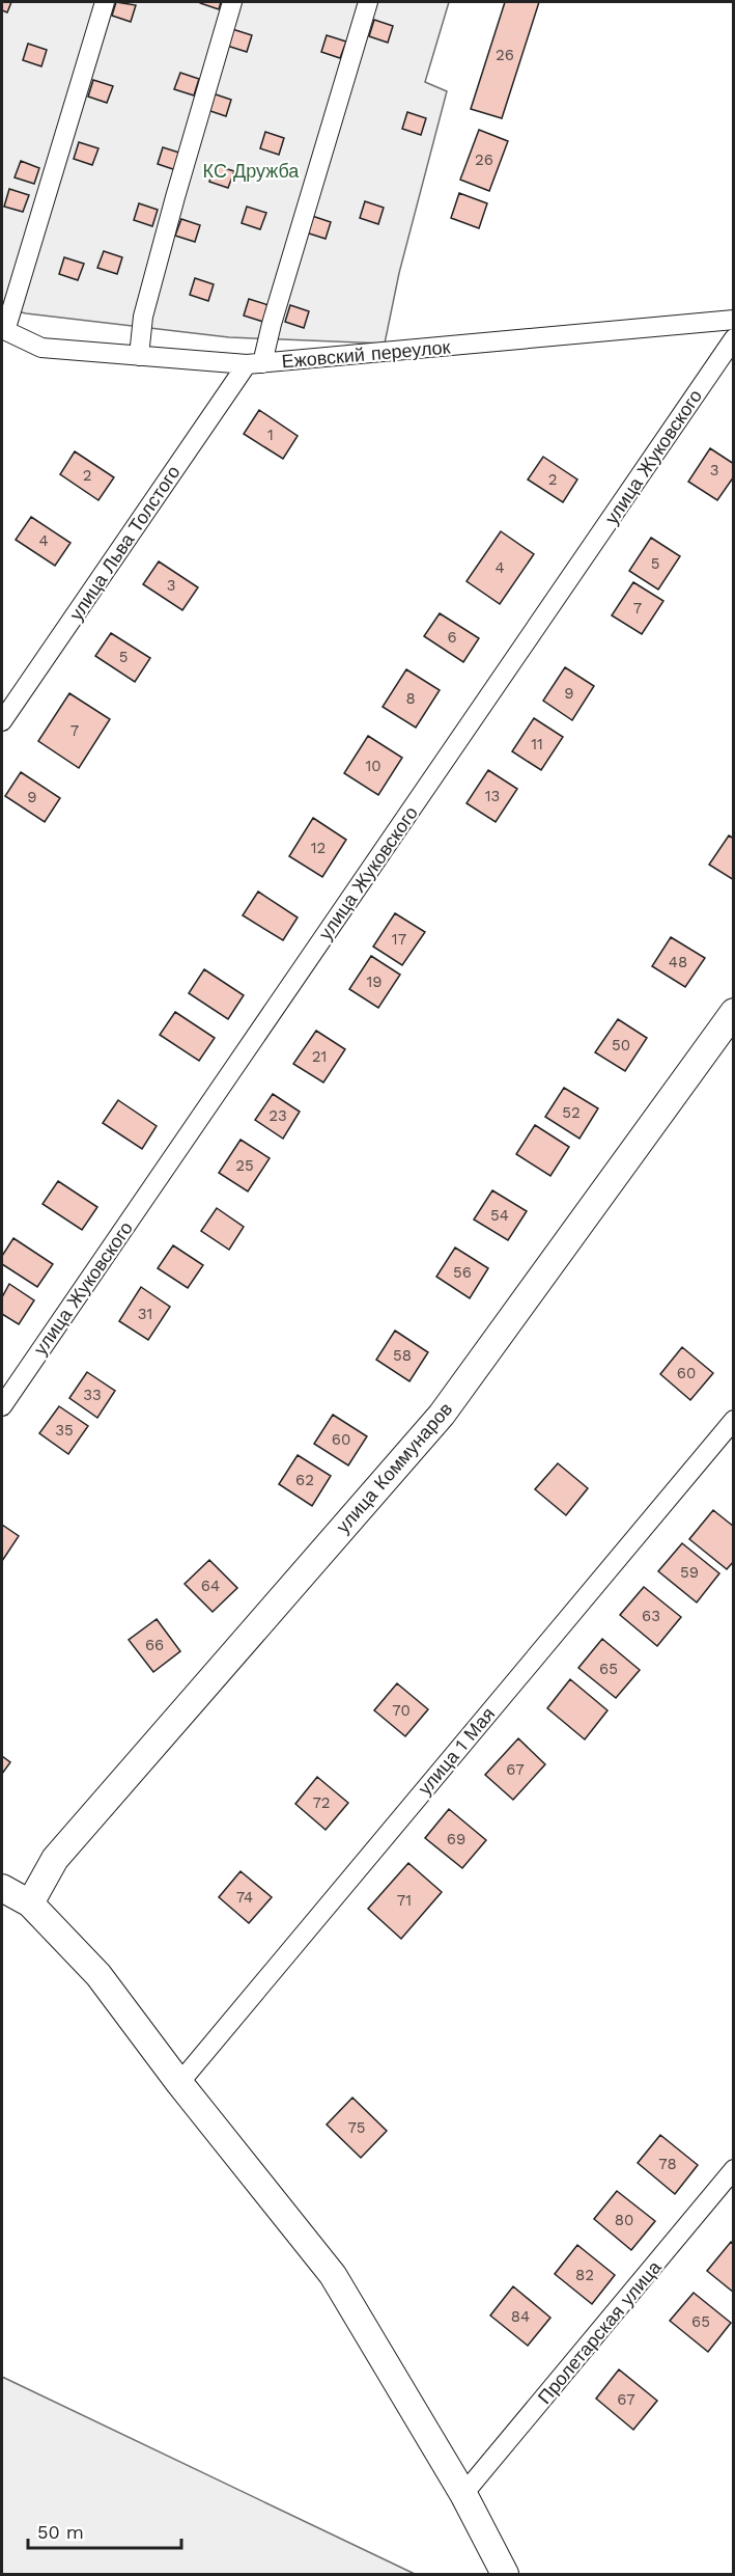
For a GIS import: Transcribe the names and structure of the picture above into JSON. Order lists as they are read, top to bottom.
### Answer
{
  "streets": {
    "main road": ["улица Коммунаров"],
    "street": [
      "Ежовский переулок",
      "улица Жуковского",
      "улица Льва Толстого",
      "улица 1 Мая",
      "Пролетарская улица"
    ]
  },
  "crossings": [
    ["Ежовский переулок", "улица Льва Толстого"]
  ],
  "parks": ["КС Дружба"],
  "house_numbers": [
    "26",
    "26",
    "1",
    "3",
    "2",
    "2",
    "4",
    "5",
    "4",
    "3",
    "7",
    "6",
    "5",
    "9",
    "8",
    "7",
    "11",
    "10",
    "13",
    "9",
    "12",
    "17",
    "48",
    "19",
    "50",
    "21",
    "52",
    "23",
    "25",
    "54",
    "56",
    "31",
    "58",
    "60",
    "33",
    "35",
    "60",
    "62",
    "59",
    "64",
    "63",
    "66",
    "65",
    "70",
    "67",
    "72",
    "69",
    "74",
    "71",
    "75",
    "78",
    "80",
    "82",
    "84",
    "65",
    "67"
  ],
  "scale_bar": "50 m"
}
